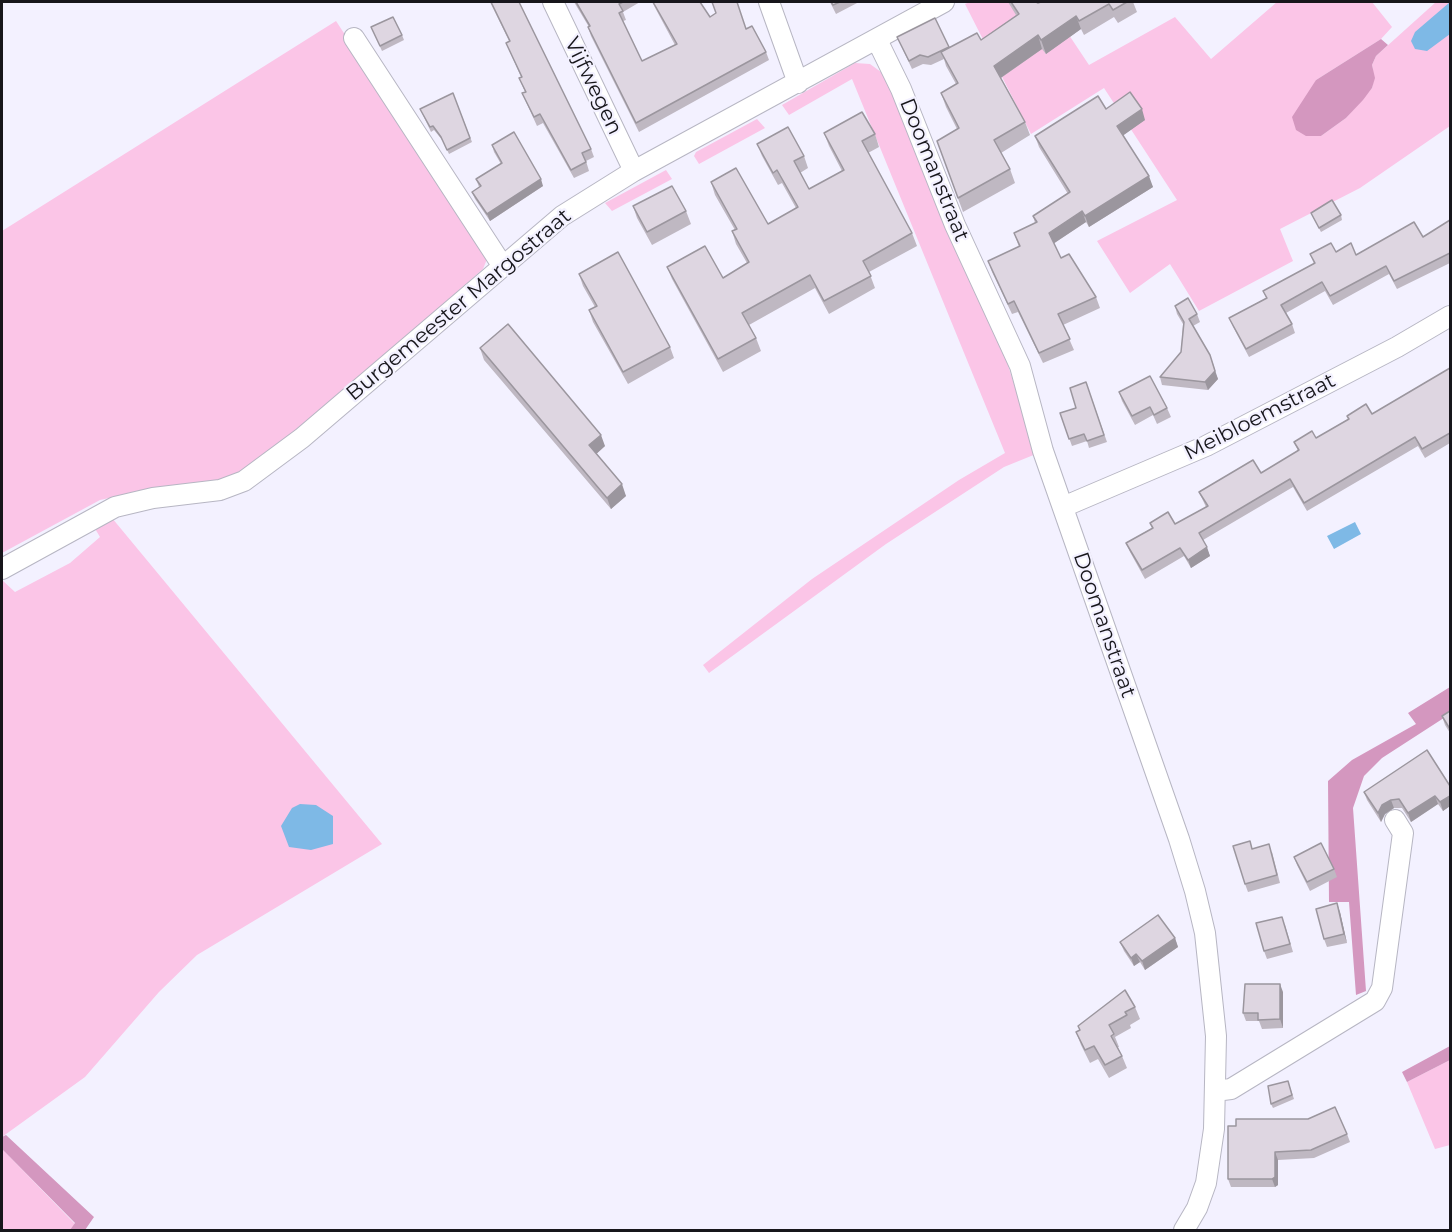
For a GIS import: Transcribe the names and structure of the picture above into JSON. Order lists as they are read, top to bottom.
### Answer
{
  "streets": {
    "street": [
      "Vijfwegen",
      "Doomanstraat",
      "Burgemeester Margostraat",
      "Meibloemstraat"
    ]
  },
  "crossings": [
    ["Vijfwegen", "Burgemeester Margostraat"],
    ["Doomanstraat", "Burgemeester Margostraat"],
    ["Doomanstraat", "Meibloemstraat"]
  ]
}
